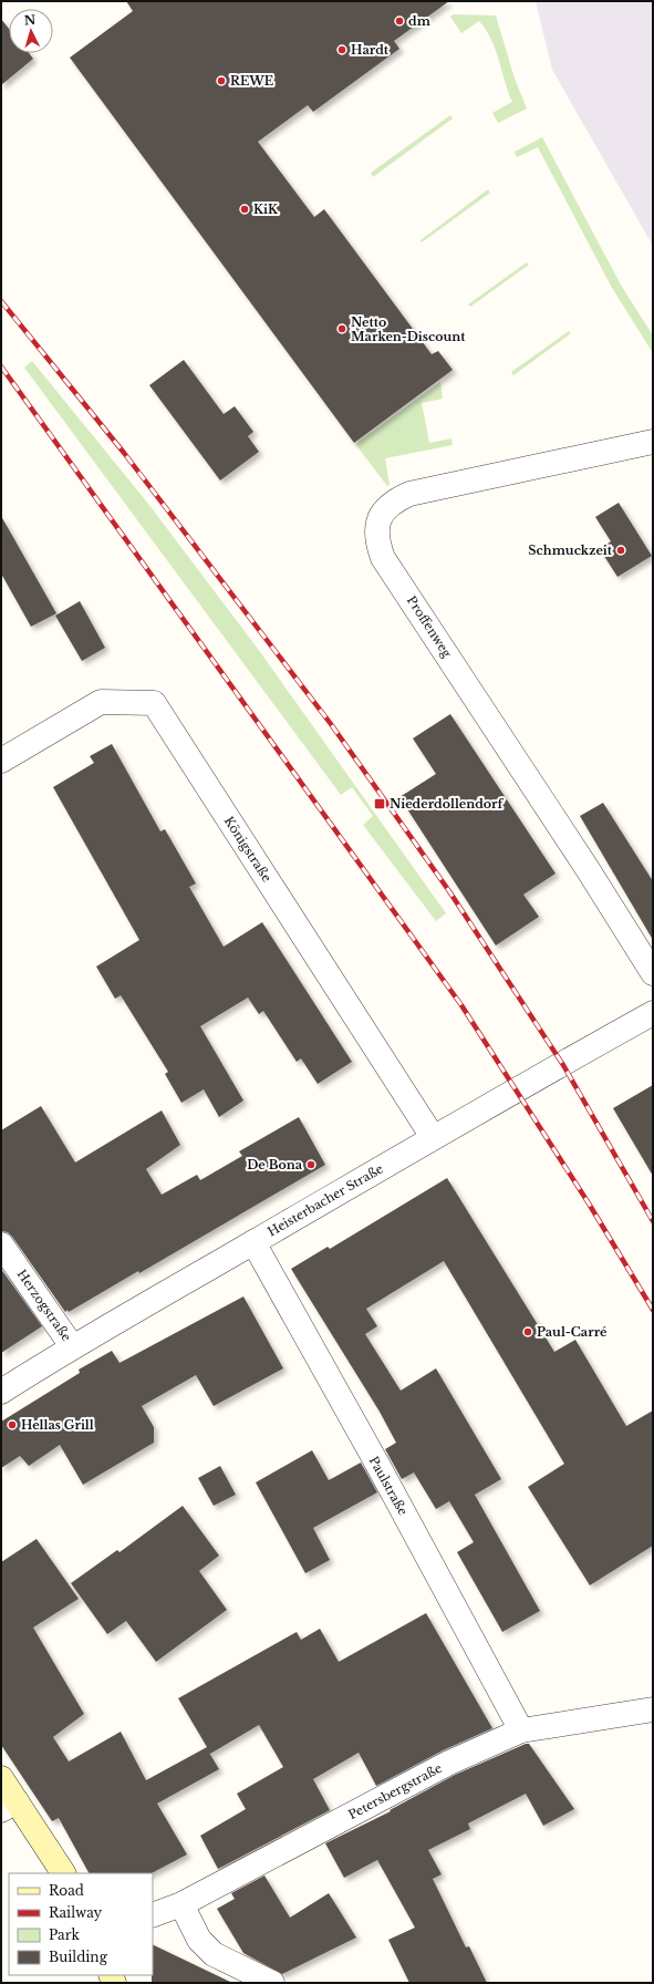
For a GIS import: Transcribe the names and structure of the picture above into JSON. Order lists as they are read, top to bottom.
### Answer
{
  "streets": {
    "street": [
      "Proffenweg",
      "Königstraße",
      "Heisterbacher Straße",
      "Herzogstraße",
      "Paulstraße",
      "Petersbergstraße"
    ]
  },
  "crossings": [
    ["Königstraße", "Heisterbacher Straße"],
    ["Heisterbacher Straße", "Herzogstraße"],
    ["Heisterbacher Straße", "Paulstraße"],
    ["Paulstraße", "Petersbergstraße"]
  ],
  "places": {
    "other": [
      "dm",
      "Hardt",
      "REWE",
      "KiK",
      "Netto Marken-Discount",
      "Schmuckzeit",
      "De Bona",
      "Paul-Carré",
      "Hellas Grill"
    ],
    "transit": ["Niederdollendorf"]
  },
  "legend": [
    "Road",
    "Railway",
    "Park",
    "Building"
  ],
  "north": "top"
}
